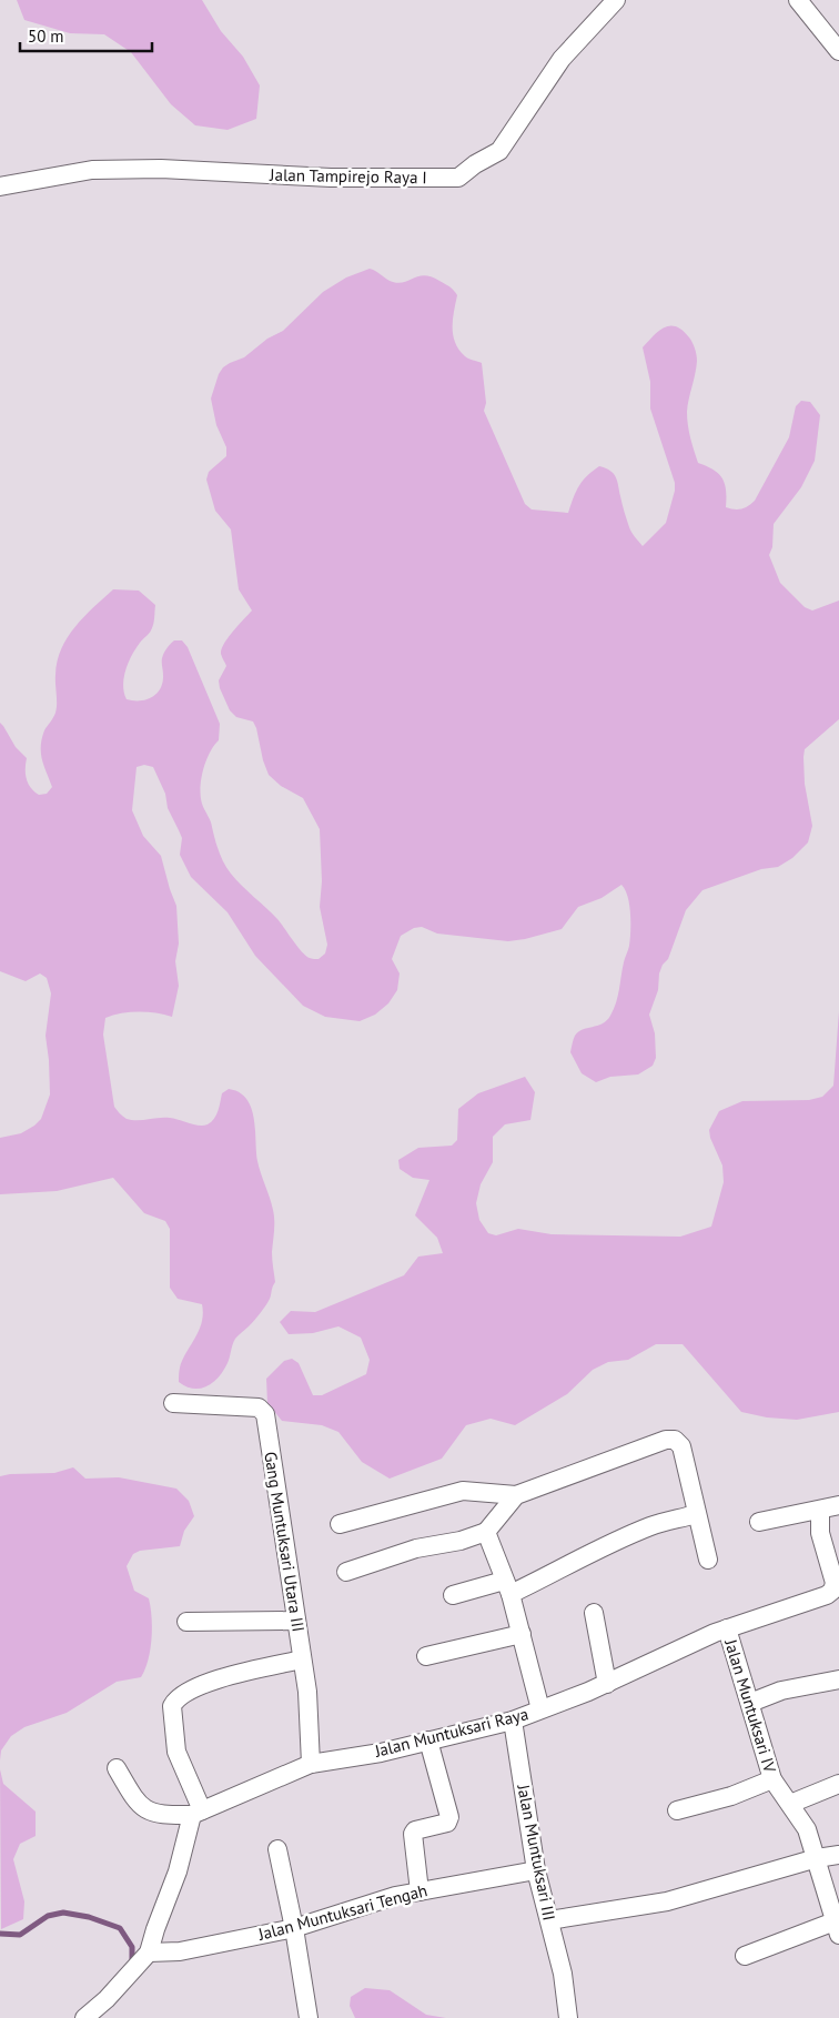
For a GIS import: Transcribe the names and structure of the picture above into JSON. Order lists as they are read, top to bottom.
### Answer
{
  "streets": {
    "street": [
      "Jalan Tampirejo Raya I",
      "Gang Muntuksari Utara III",
      "Jalan Muntuksari IV",
      "Jalan Muntuksari Raya",
      "Jalan Muntuksari III",
      "Jalan Muntuksari Tengah"
    ]
  },
  "crossings": [
    ["Gang Muntuksari Utara III", "Jalan Muntuksari Raya"],
    ["Jalan Muntuksari IV", "Jalan Muntuksari Raya"],
    ["Jalan Muntuksari Raya", "Jalan Muntuksari III"],
    ["Jalan Muntuksari III", "Jalan Muntuksari Tengah"]
  ],
  "scale_bar": "50 m"
}
